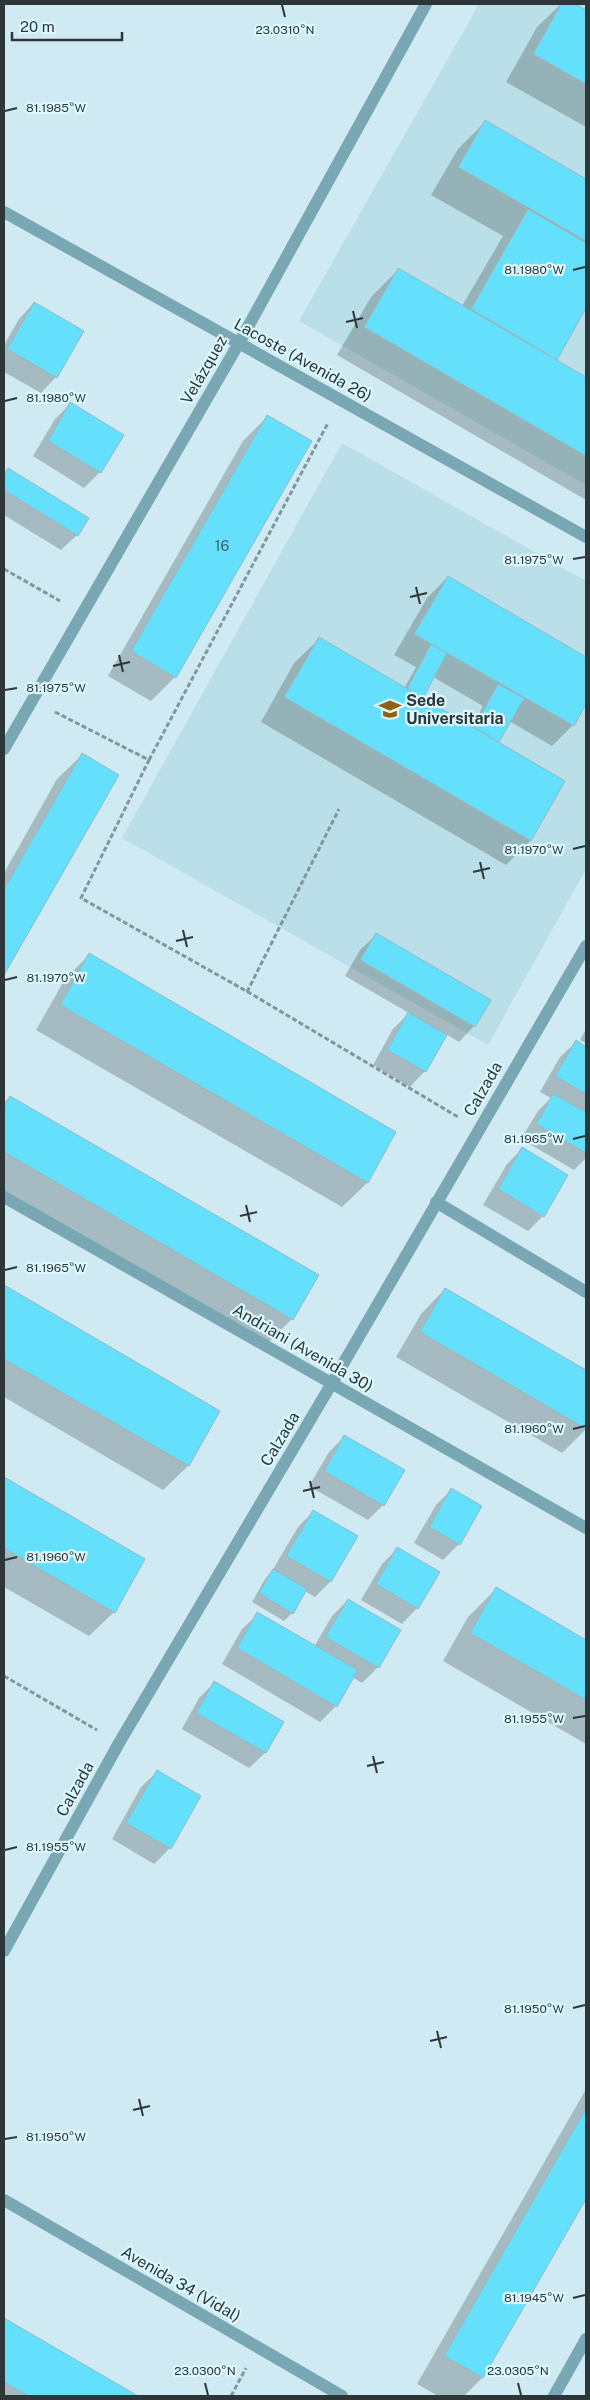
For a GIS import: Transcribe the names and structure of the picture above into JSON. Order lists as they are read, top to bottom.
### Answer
{
  "streets": {
    "street": [
      "Lacoste (Avenida 26)",
      "Velázquez",
      "Calzada",
      "Andriani (Avenida 30)",
      "Avenida 34 (Vidal)"
    ]
  },
  "crossings": [
    ["Lacoste (Avenida 26)", "Velázquez"],
    ["Calzada", "Andriani (Avenida 30)"]
  ],
  "places": {
    "school or university": ["Sede Universitaria"]
  },
  "house_numbers": ["16"],
  "scale_bar": "20 m",
  "coordinates": [
    "23.0310°N",
    "81.1985°W",
    "81.1980°W",
    "81.1975°W",
    "81.1970°W",
    "81.1965°W",
    "81.1960°W",
    "81.1955°W",
    "81.1950°W",
    "81.1945°W",
    "23.0300°N",
    "23.0305°N"
  ]
}
